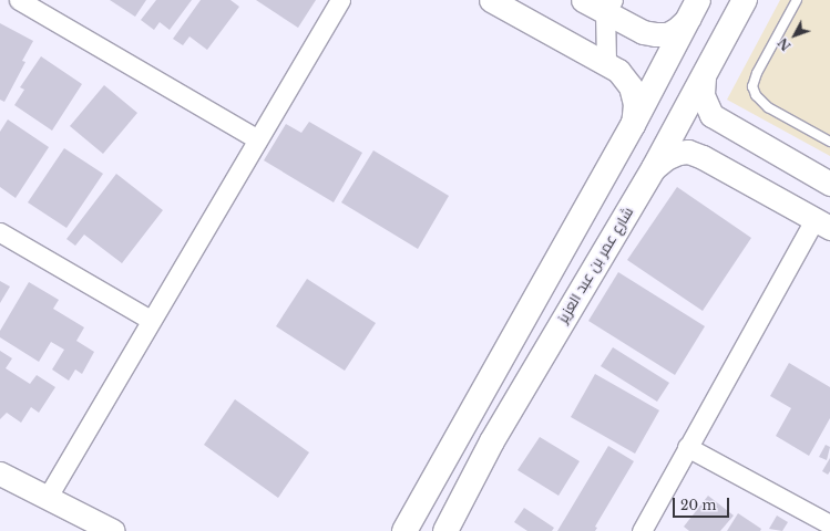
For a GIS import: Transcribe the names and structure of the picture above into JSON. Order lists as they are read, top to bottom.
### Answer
{
  "streets": {
    "main road": ["شارع عمر بن عبد العزيز"]
  },
  "scale_bar": "20 m",
  "north": "bottom left"
}
